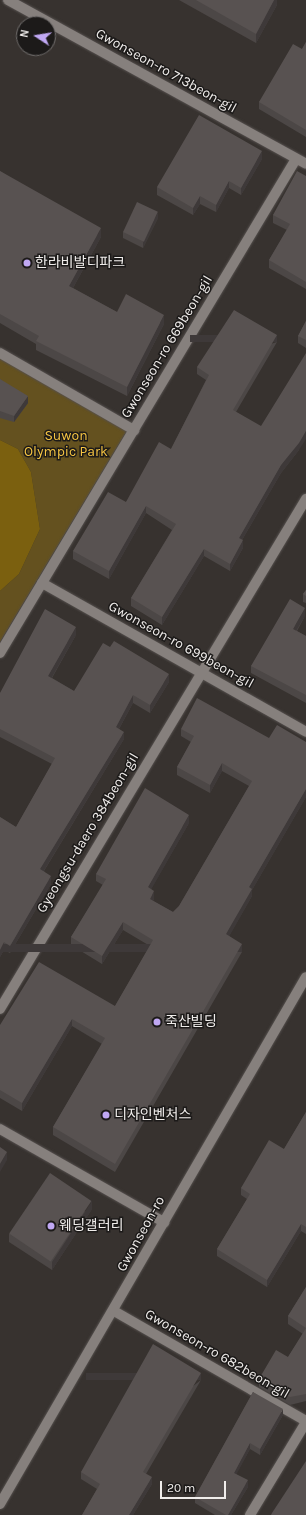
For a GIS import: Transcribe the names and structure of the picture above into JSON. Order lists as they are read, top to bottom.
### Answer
{
  "streets": {
    "street": [
      "Gwonseon-ro 713beon-gil",
      "Gwonseon-ro 669beon-gil",
      "Gwonseon-ro 699beon-gil",
      "Gyeongsu-daero 384beon-gil",
      "Gwonseon-ro",
      "Gwonseon-ro 682beon-gil"
    ]
  },
  "crossings": [
    ["Gwonseon-ro 713beon-gil", "Gwonseon-ro 669beon-gil"],
    ["Gwonseon-ro 669beon-gil", "Gwonseon-ro 699beon-gil"],
    ["Gwonseon-ro 699beon-gil", "Gyeongsu-daero 384beon-gil"],
    ["Gwonseon-ro", "Gwonseon-ro 682beon-gil"]
  ],
  "parks": ["Suwon Olympic Park"],
  "places": [
    "한라비발디파크",
    "죽산빌딩",
    "디자인벤처스",
    "웨딩갤러리"
  ],
  "scale_bar": "20 m",
  "north": "left"
}
